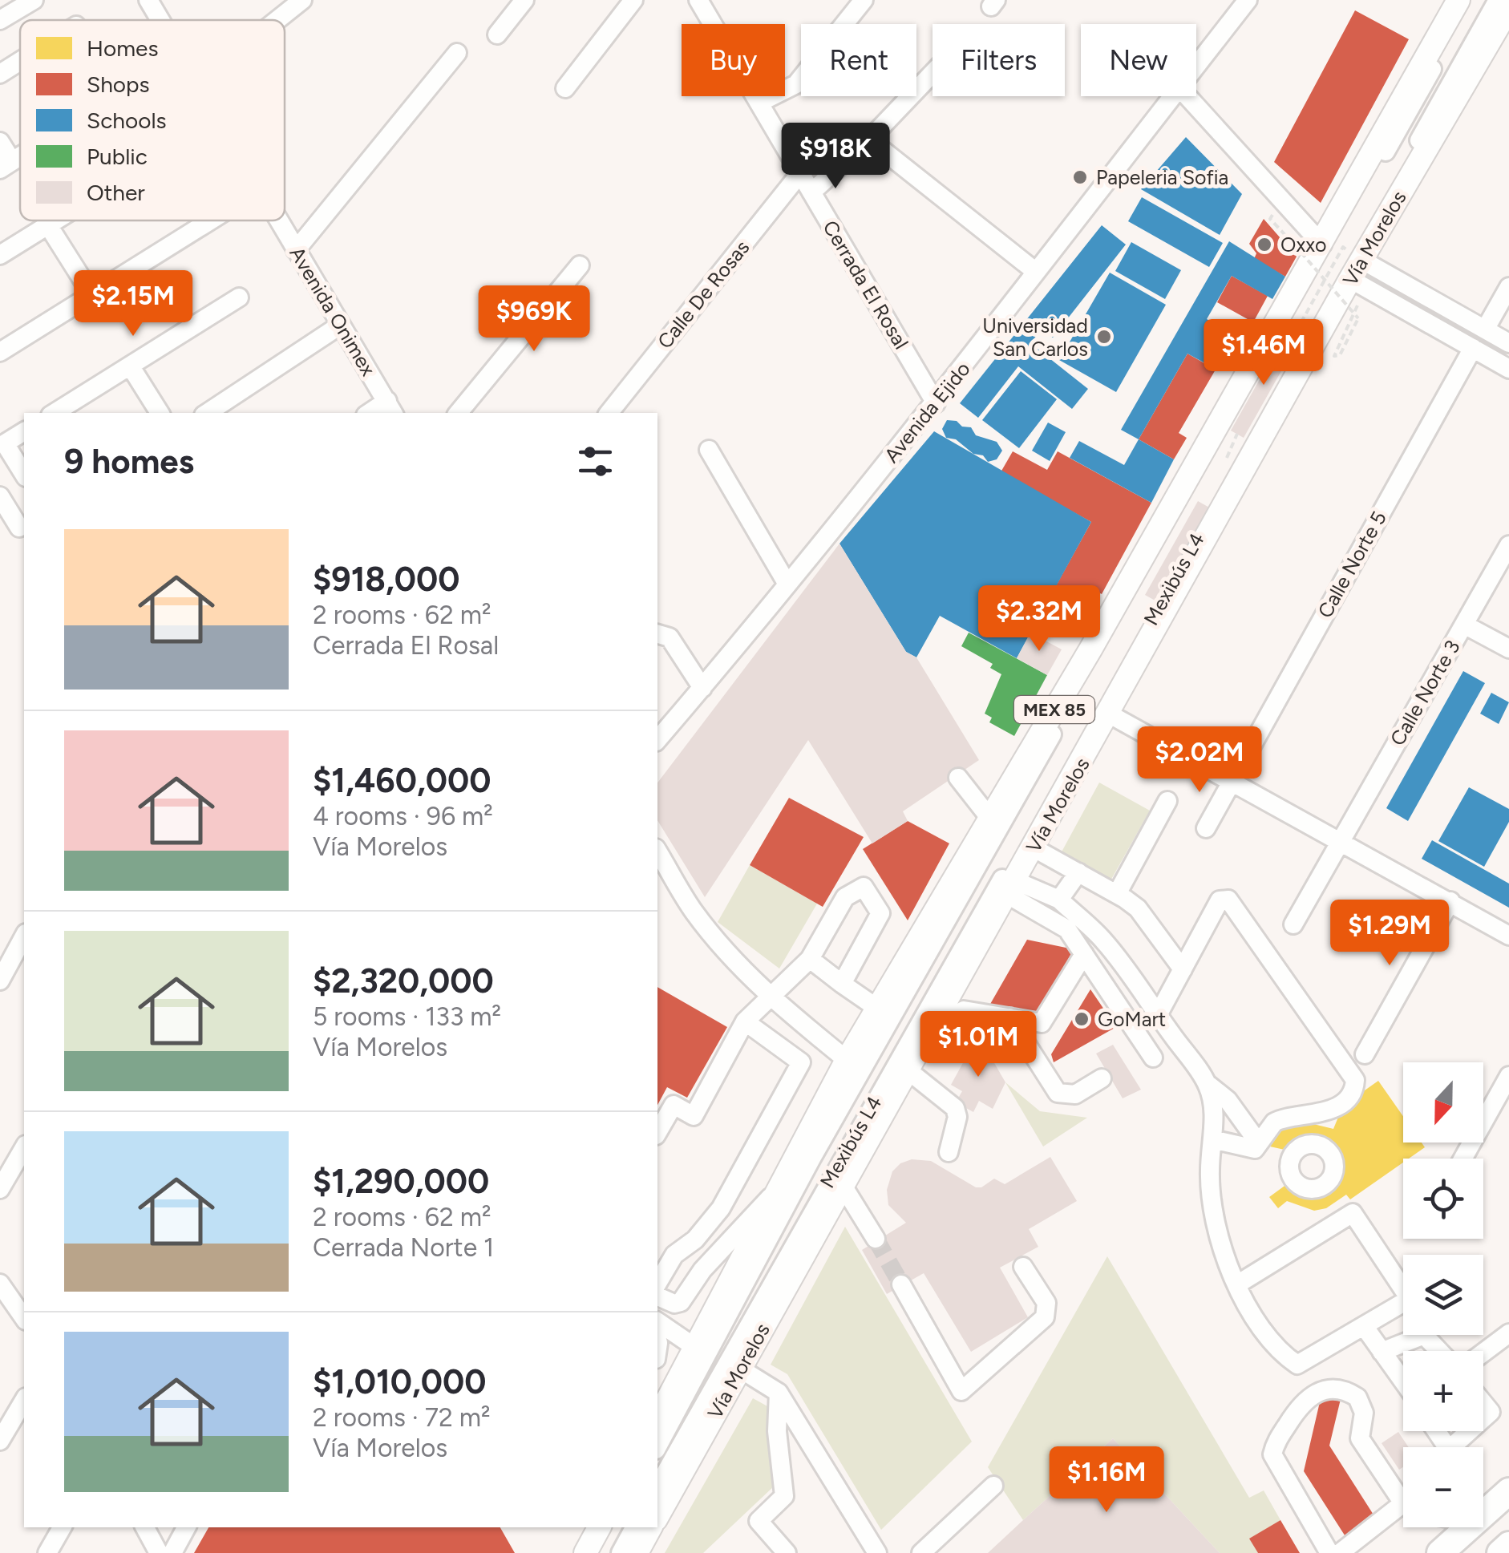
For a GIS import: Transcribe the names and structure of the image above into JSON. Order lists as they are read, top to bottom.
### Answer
{
  "streets": {
    "main road": ["Vía Morelos", "MEX 85"],
    "street": [
      "Cerrada El Rosal",
      "Calle De Rosas",
      "Avenida Onimex",
      "Avenida Ejido",
      "Calle Norte 5",
      "Mexibús L4",
      "Calle Norte 3"
    ]
  },
  "crossings": [
    ["Vía Morelos", "Mexibús L4"],
    ["Cerrada El Rosal", "Calle De Rosas"],
    ["Cerrada El Rosal", "Avenida Ejido"]
  ],
  "places": [
    "Papeleria Sofia",
    "Oxxo",
    "Universidad San Carlos",
    "GoMart"
  ],
  "legend": [
    "Homes",
    "Shops",
    "Schools",
    "Public",
    "Other"
  ],
  "north": "bottom",
  "page": {
    "chip": [
      "Buy",
      "Rent",
      "Filters",
      "New"
    ],
    "price": [
      "$918K",
      "$2.15M",
      "$969K",
      "$1.46M",
      "$2.32M",
      "$2.02M",
      "$1.29M",
      "$1.01M",
      "$1.16M"
    ],
    "heading": "9 homes",
    "list": [
      {
        "name": "$918,000",
        "note": "2 rooms · 62 m² · Cerrada El Rosal"
      },
      {
        "name": "$1,460,000",
        "note": "4 rooms · 96 m² · Vía Morelos"
      },
      {
        "name": "$2,320,000",
        "note": "5 rooms · 133 m² · Vía Morelos"
      },
      {
        "name": "$1,290,000",
        "note": "2 rooms · 62 m² · Cerrada Norte 1"
      },
      {
        "name": "$1,010,000",
        "note": "2 rooms · 72 m² · Vía Morelos"
      }
    ],
    "map_buttons": ["+", "−"]
  }
}
